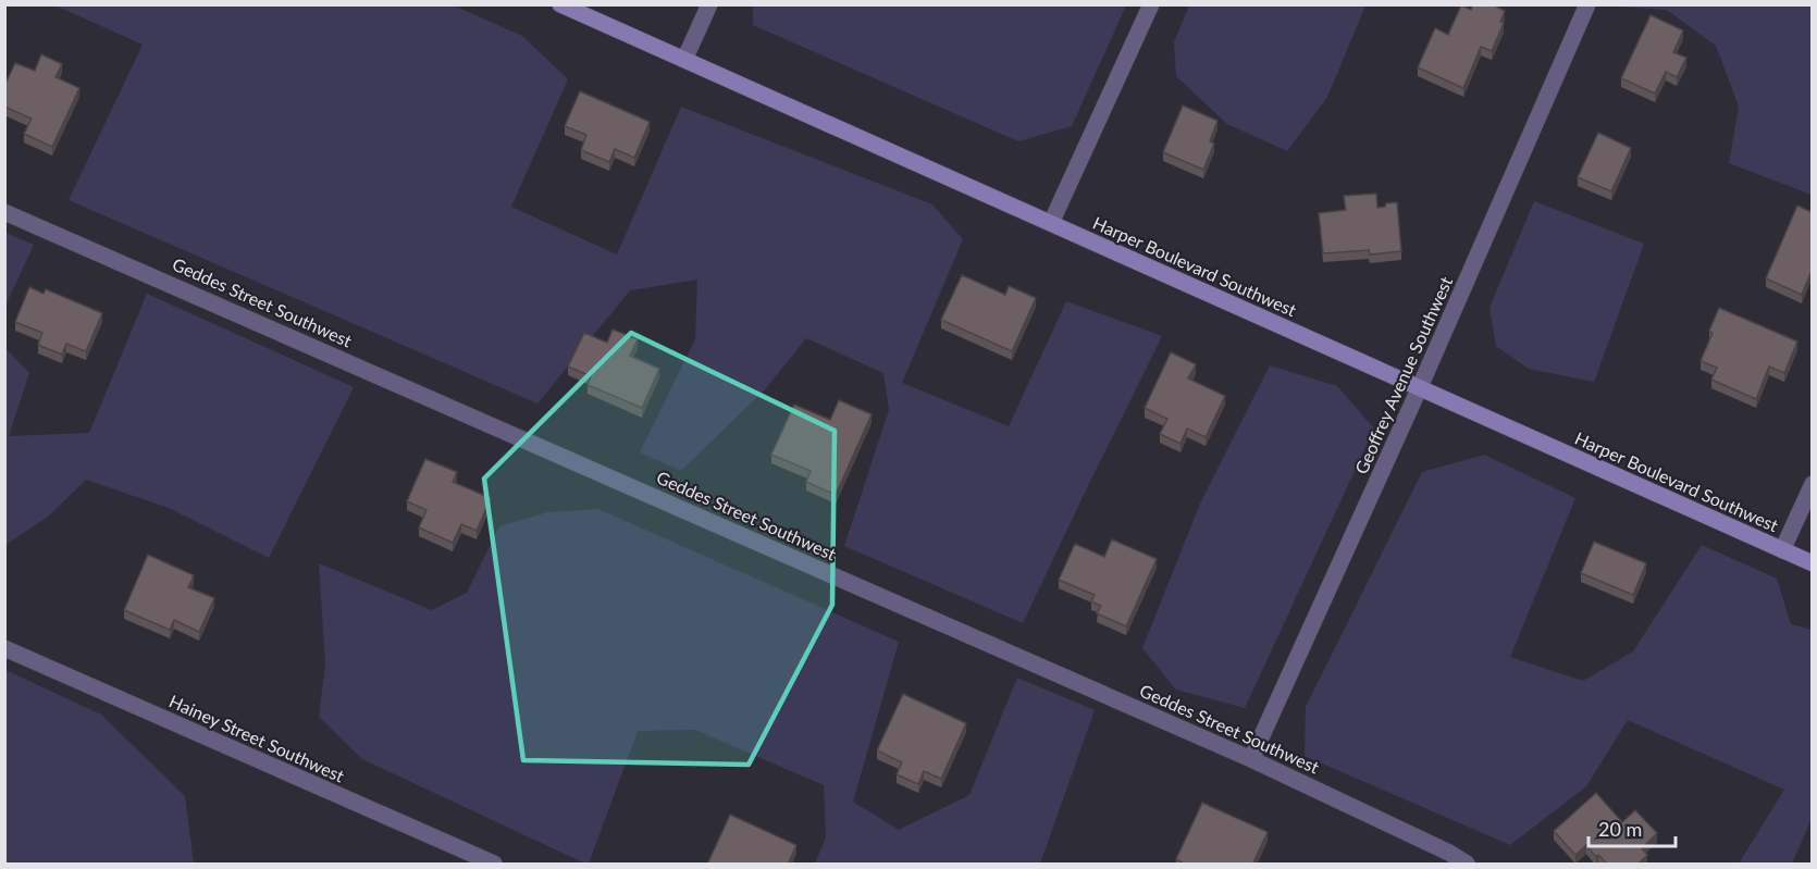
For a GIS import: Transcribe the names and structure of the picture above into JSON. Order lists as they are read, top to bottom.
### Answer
{
  "streets": {
    "street": [
      "Harper Boulevard Southwest",
      "Geddes Street Southwest",
      "Geoffrey Avenue Southwest",
      "Hainey Street Southwest"
    ]
  },
  "crossings": [
    ["Harper Boulevard Southwest", "Geoffrey Avenue Southwest"],
    ["Geddes Street Southwest", "Geoffrey Avenue Southwest"]
  ],
  "scale_bar": "20 m"
}
